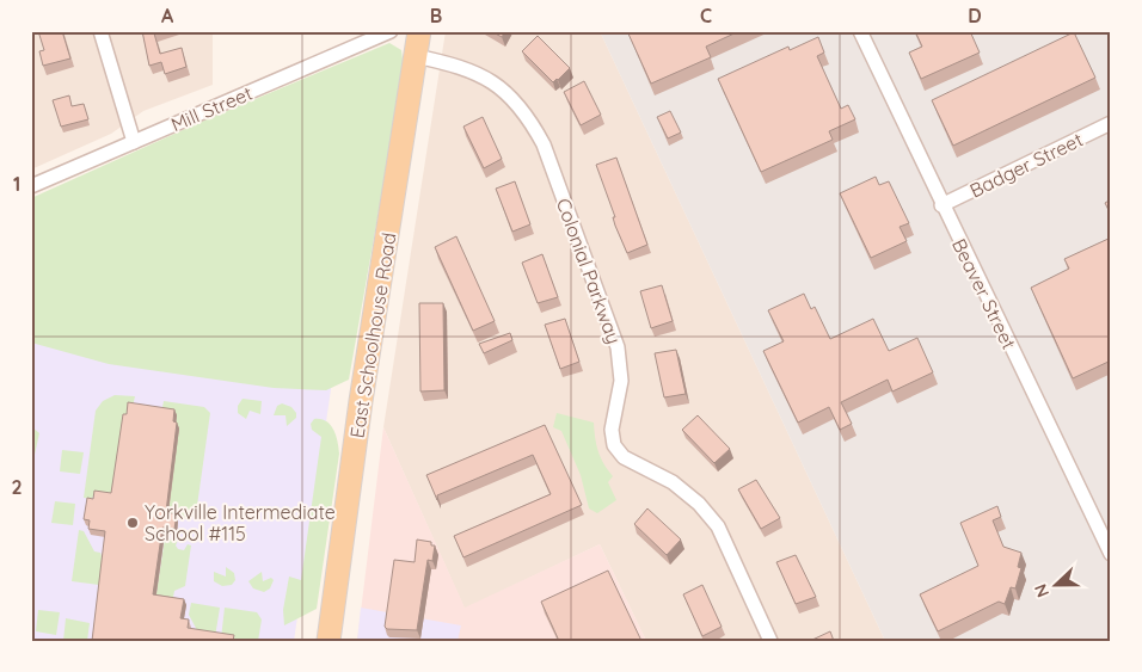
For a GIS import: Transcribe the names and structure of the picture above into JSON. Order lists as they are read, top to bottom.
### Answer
{
  "streets": {
    "main road": ["East Schoolhouse Road"],
    "street": [
      "Mill Street",
      "Badger Street",
      "Colonial Parkway",
      "Beaver Street"
    ]
  },
  "crossings": [
    ["Badger Street", "Beaver Street"],
    ["Colonial Parkway", "East Schoolhouse Road"]
  ],
  "places": ["Yorkville Intermediate School #115"],
  "north": "left",
  "grid": {
    "columns": [
      "A",
      "B",
      "C",
      "D"
    ],
    "rows": ["1", "2"]
  }
}
